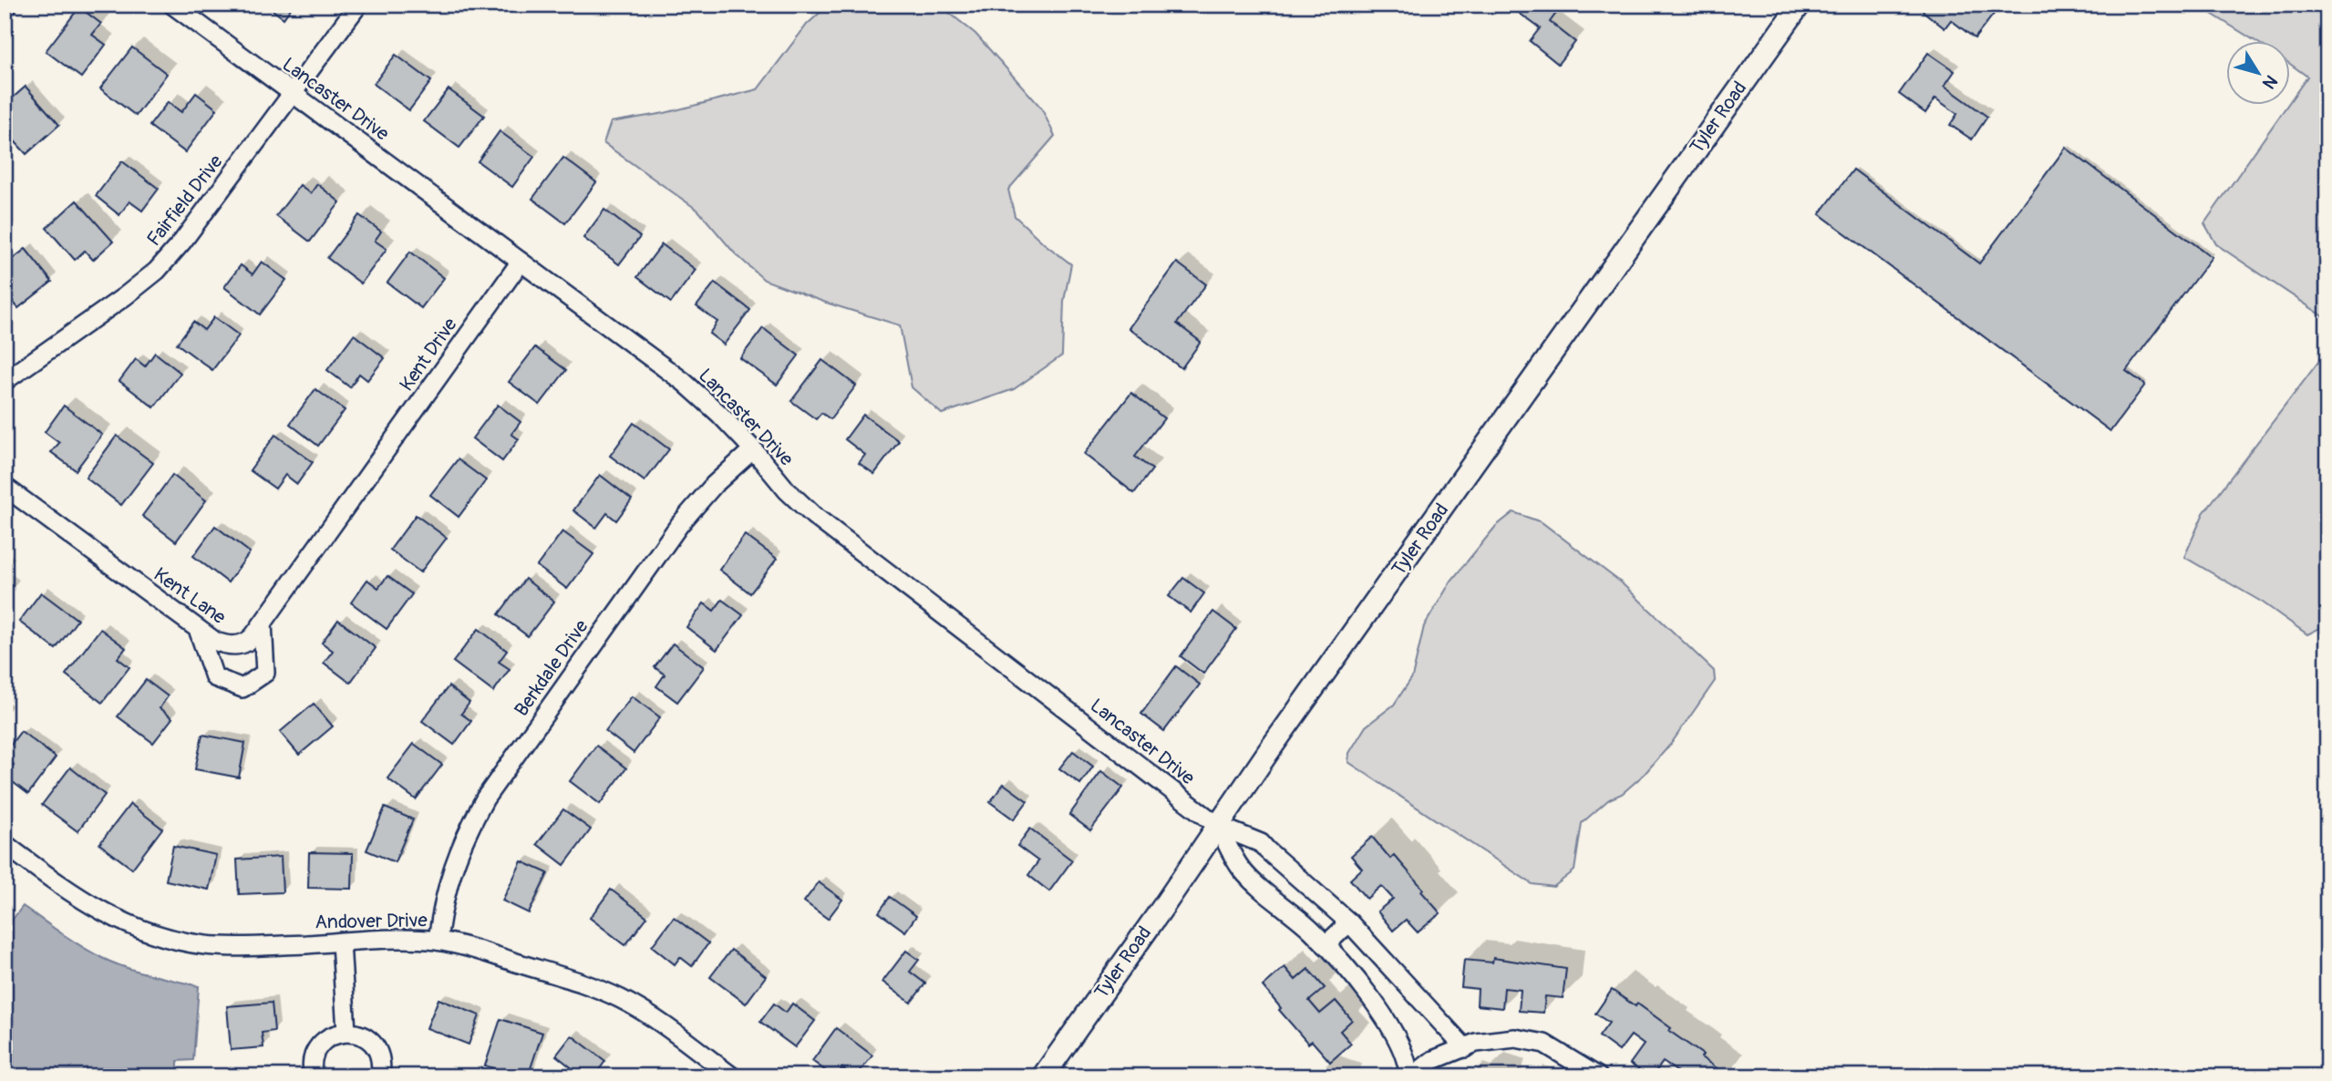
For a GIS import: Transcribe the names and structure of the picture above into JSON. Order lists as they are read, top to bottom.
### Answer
{
  "streets": {
    "street": [
      "Lancaster Drive",
      "Tyler Road",
      "Fairfield Drive",
      "Kent Drive",
      "Kent Lane",
      "Berkdale Drive",
      "Andover Drive"
    ]
  },
  "crossings": [
    ["Lancaster Drive", "Tyler Road"],
    ["Lancaster Drive", "Fairfield Drive"],
    ["Lancaster Drive", "Kent Drive"],
    ["Lancaster Drive", "Berkdale Drive"],
    ["Kent Drive", "Kent Lane"],
    ["Berkdale Drive", "Andover Drive"]
  ],
  "north": "bottom right"
}
